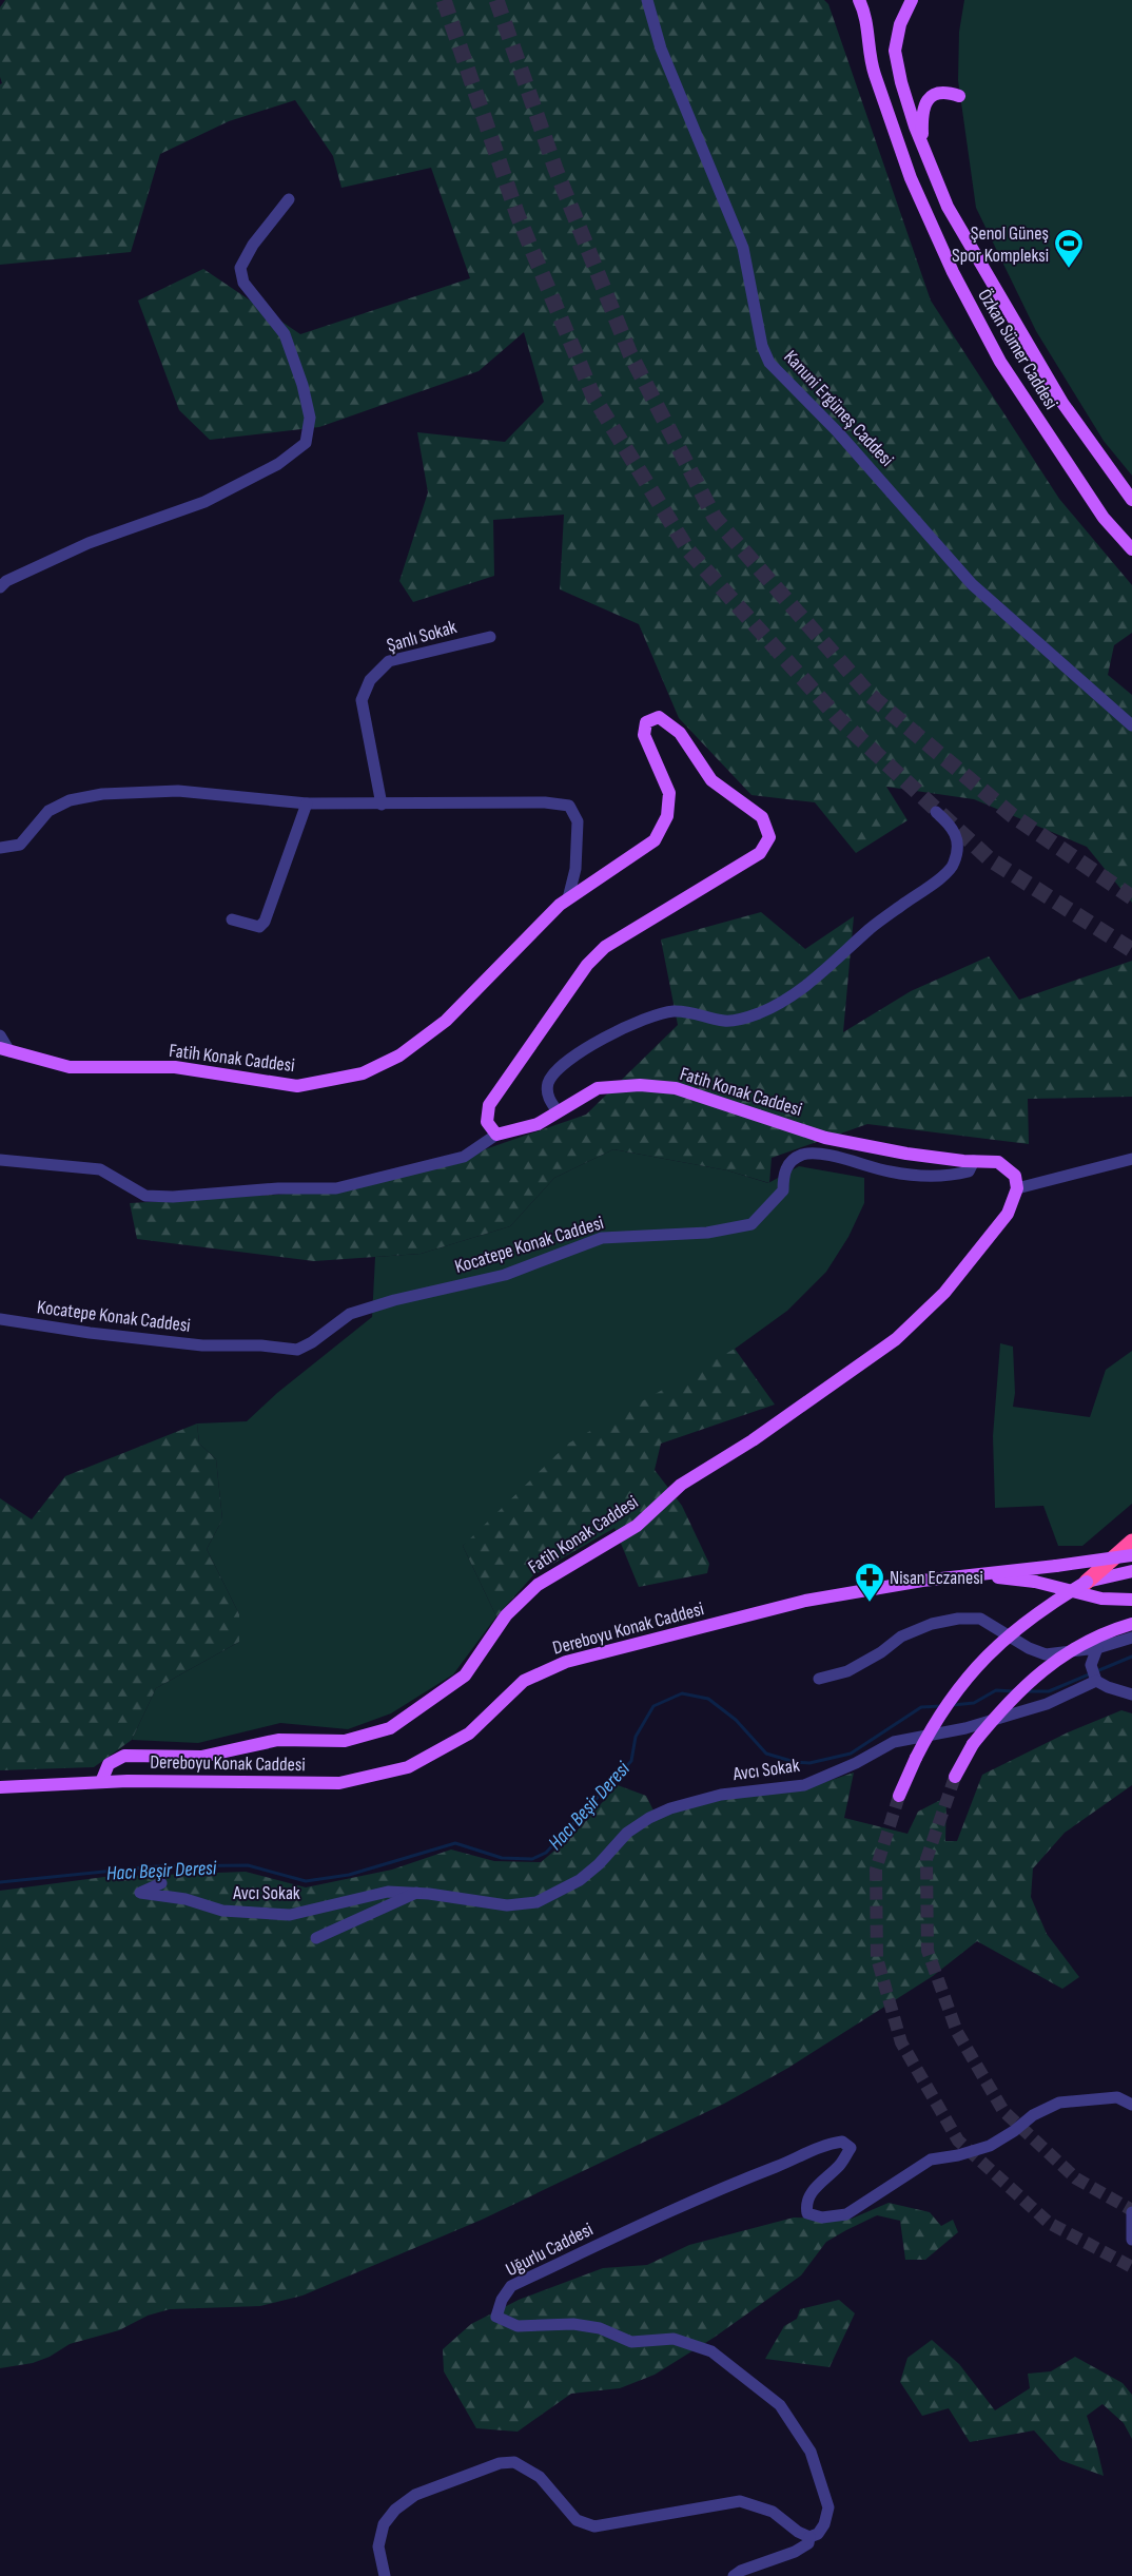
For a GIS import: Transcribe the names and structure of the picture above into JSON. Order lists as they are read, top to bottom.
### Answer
{
  "streets": {
    "main road": ["Özkan Sümer Caddesi", "Fatih Konak Caddesi", "Dereboyu Konak Caddesi"],
    "street": [
      "Kanuni Ergüneş Caddesi",
      "Şanlı Sokak",
      "Kocatepe Konak Caddesi",
      "Avcı Sokak",
      "Uğurlu Caddesi"
    ]
  },
  "crossings": [
    ["Fatih Konak Caddesi", "Kocatepe Konak Caddesi"],
    ["Fatih Konak Caddesi", "Dereboyu Konak Caddesi"]
  ],
  "water": ["Hacı Beşir Deresi"],
  "places": {
    "sports": ["Şenol Güneş Spor Kompleksi"],
    "pharmacy": ["Nisan Eczanesi"]
  }
}
